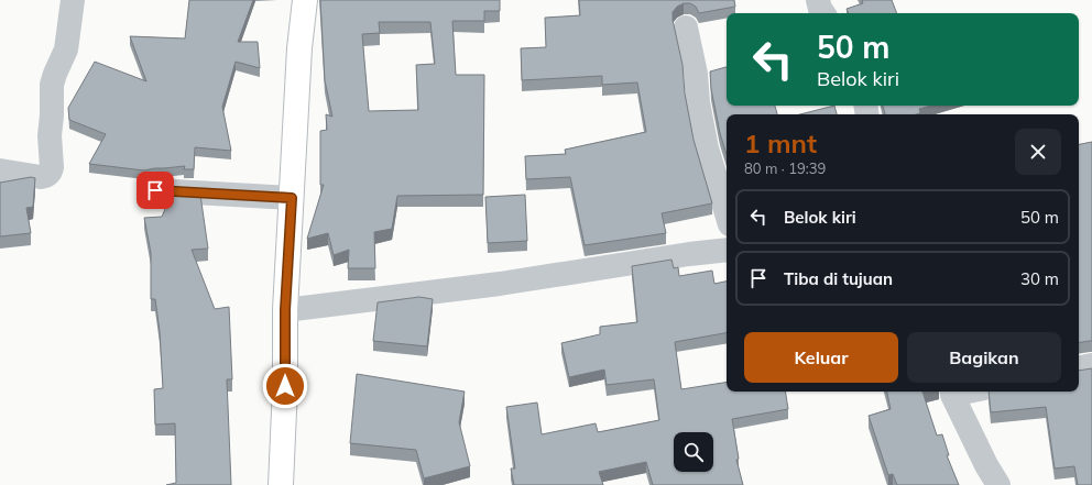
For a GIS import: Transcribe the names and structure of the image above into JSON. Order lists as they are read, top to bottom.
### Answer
{
  "page": {
    "turn": ["50 m", "Belok kiri"],
    "heading": ["1 mnt", "80 m · 19:39"],
    "list": [
      {
        "name": "Belok kiri",
        "value": "50 m"
      },
      {
        "name": "Tiba di tujuan",
        "value": "30 m"
      }
    ],
    "buttons": ["Keluar", "Bagikan"]
  }
}
